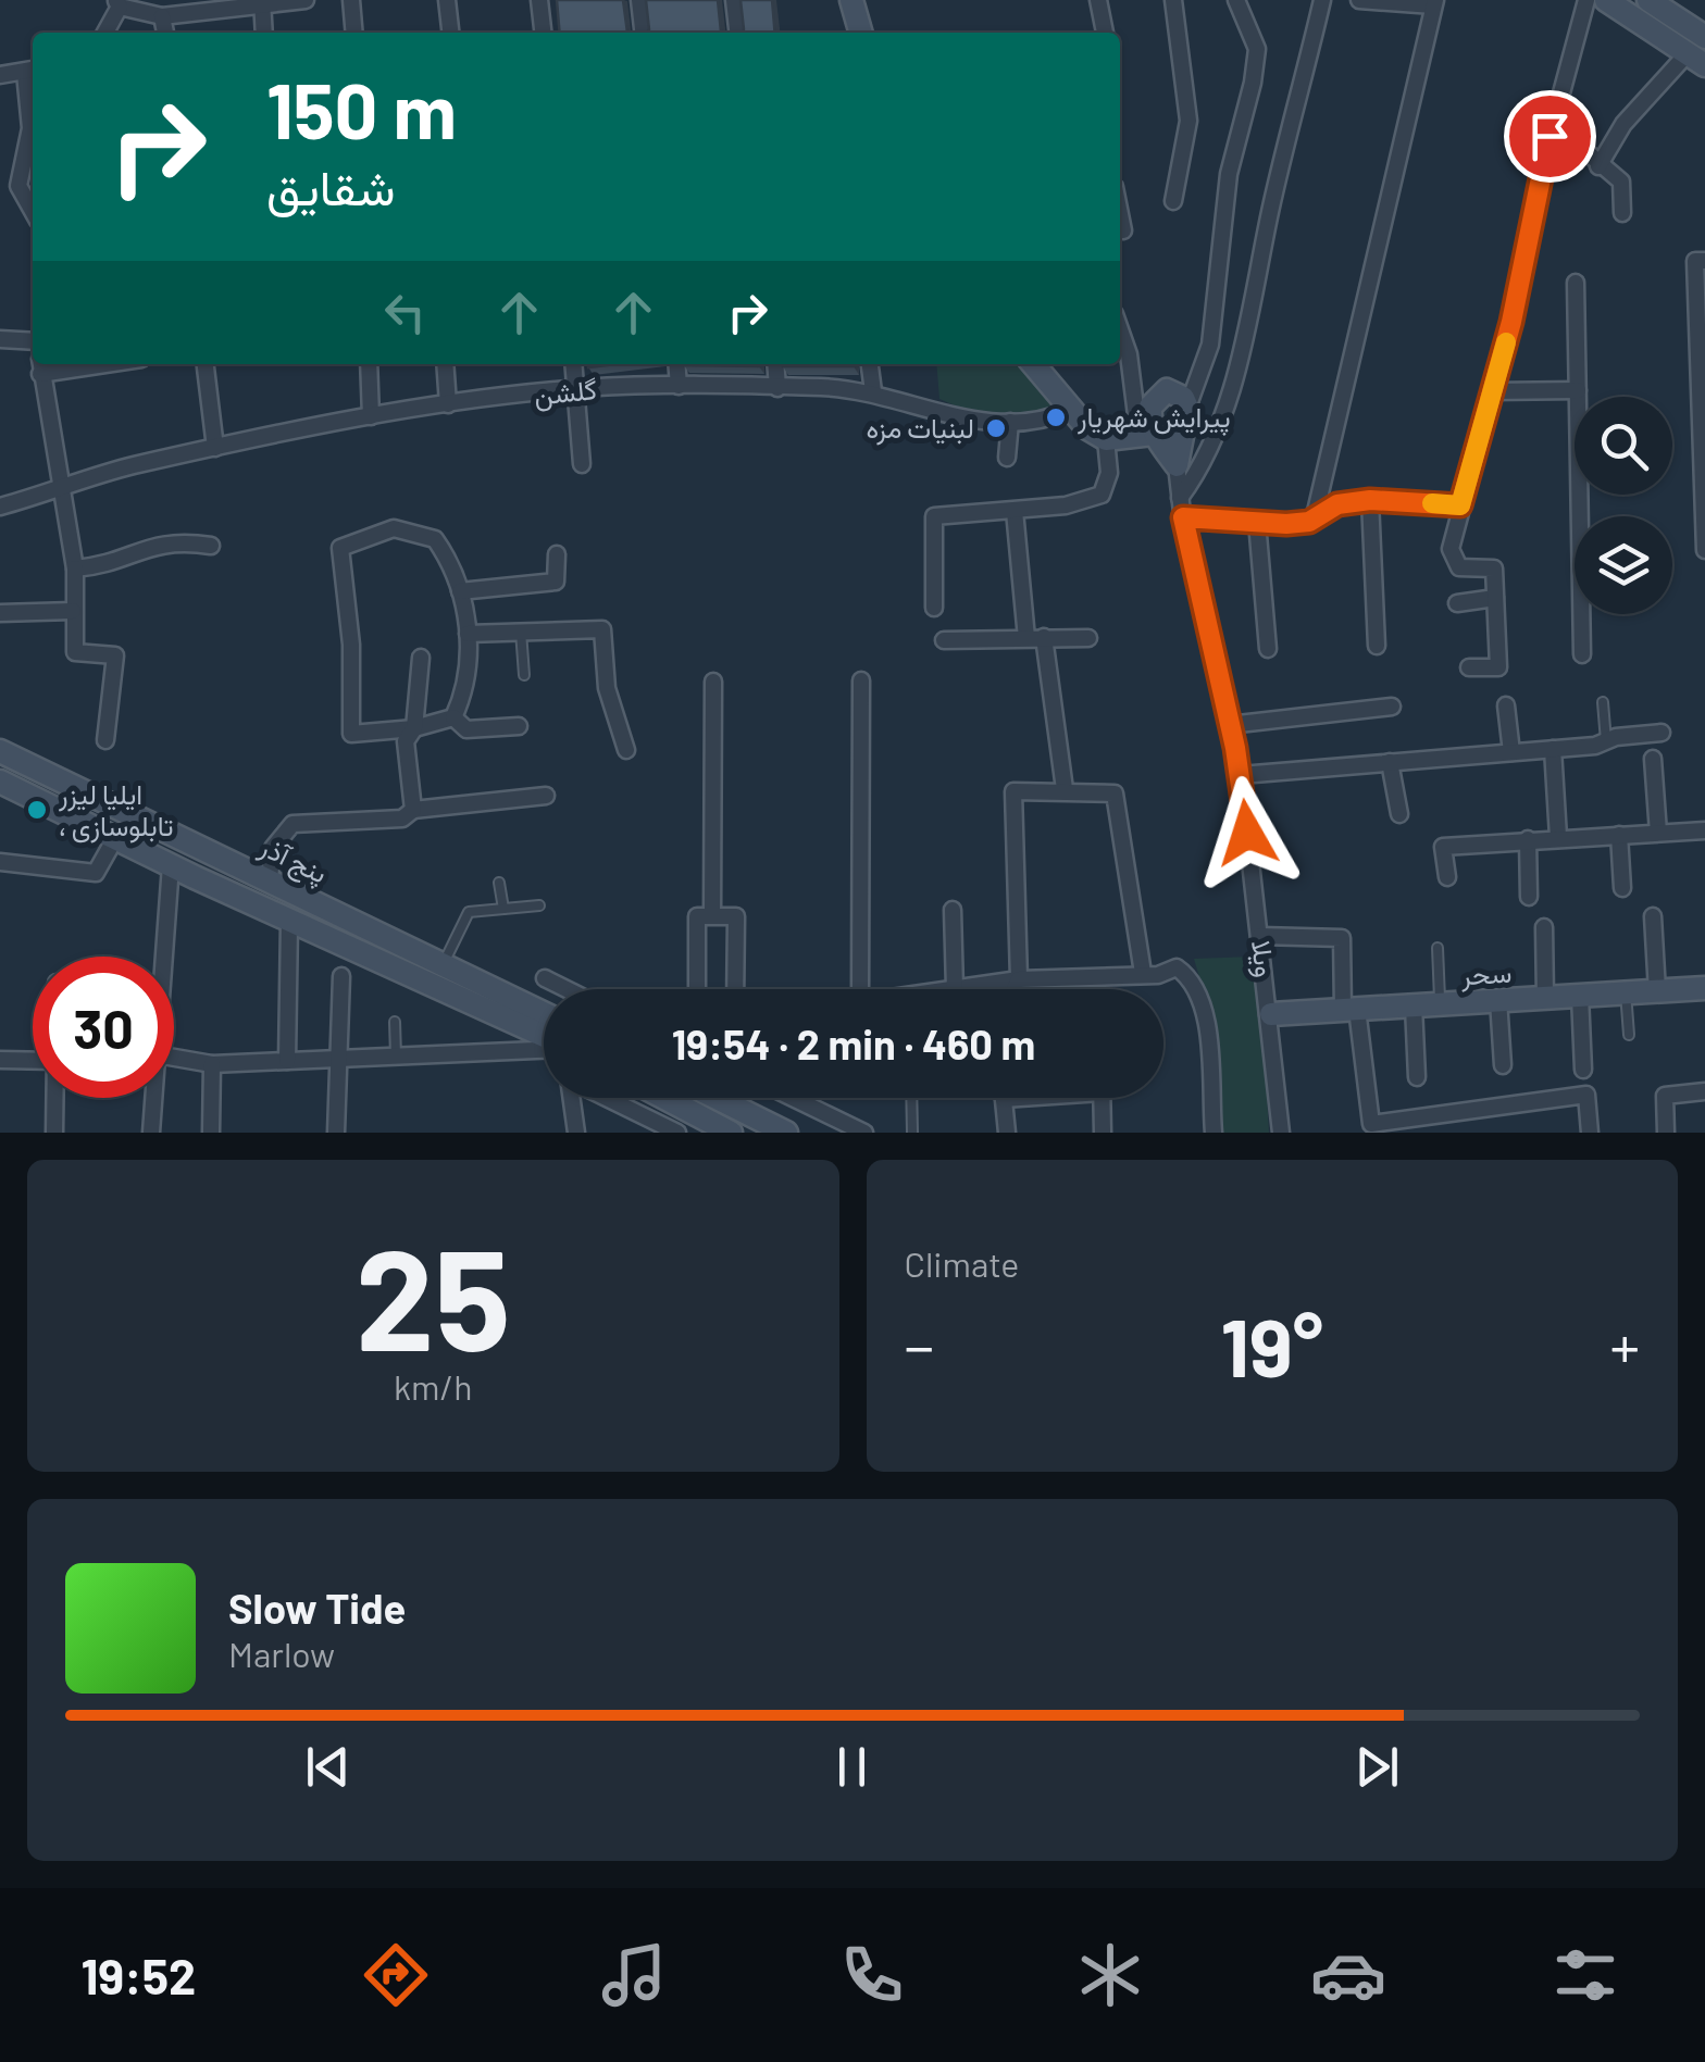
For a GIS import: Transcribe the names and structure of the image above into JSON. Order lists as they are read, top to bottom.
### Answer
{
  "streets": {
    "main road": ["پنج آذر", "سحر"],
    "street": ["گلشن", "ویلا"]
  },
  "crossings": [
    ["ویلا", "سحر"]
  ],
  "places": ["پیرایش شهریار", "لبنیات مزه", "ایلیا لیزر ، تابلوسازی"],
  "page": {
    "turn": ["150 m", "شقایق"],
    "limit": "30",
    "trip": "19:54 · 2 min · 460 m",
    "tile": [
      ["25", "km/h"],
      "Climate"
    ],
    "heat": ["−", "19°", "+"],
    "song": ["Slow Tide", "Marlow"],
    "tabs": "19:52"
  }
}
